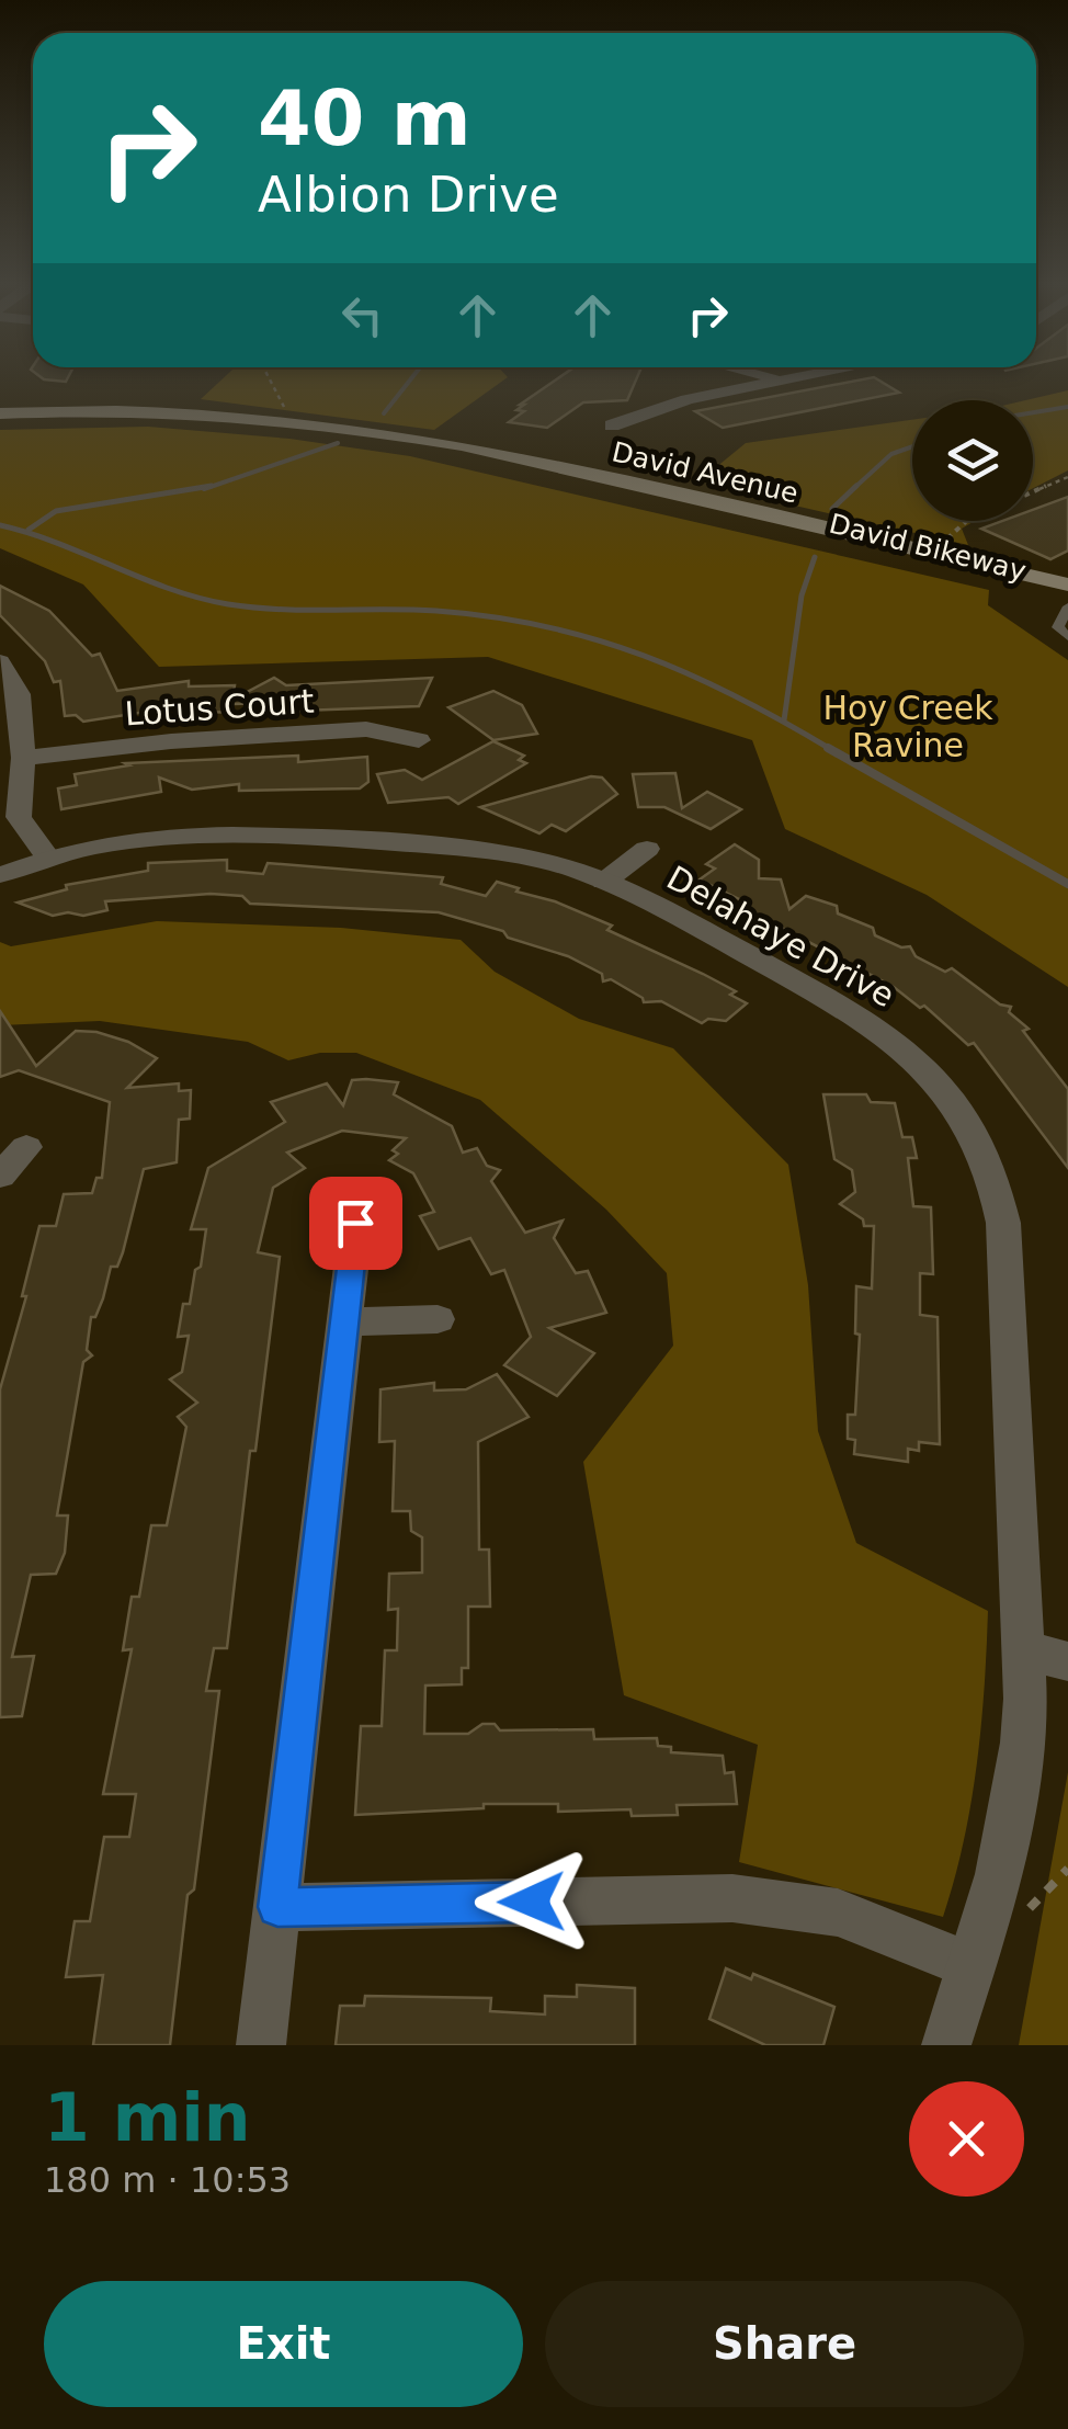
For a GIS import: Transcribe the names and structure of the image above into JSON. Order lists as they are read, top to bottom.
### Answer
{
  "streets": {
    "main road": ["David Avenue"],
    "street": ["Lotus Court", "Delahaye Drive"]
  },
  "parks": ["Hoy Creek Ravine"],
  "page": {
    "turn": ["40 m", "Albion Drive"],
    "heading": ["1 min", "180 m · 10:53"],
    "buttons": ["Exit", "Share"]
  }
}
